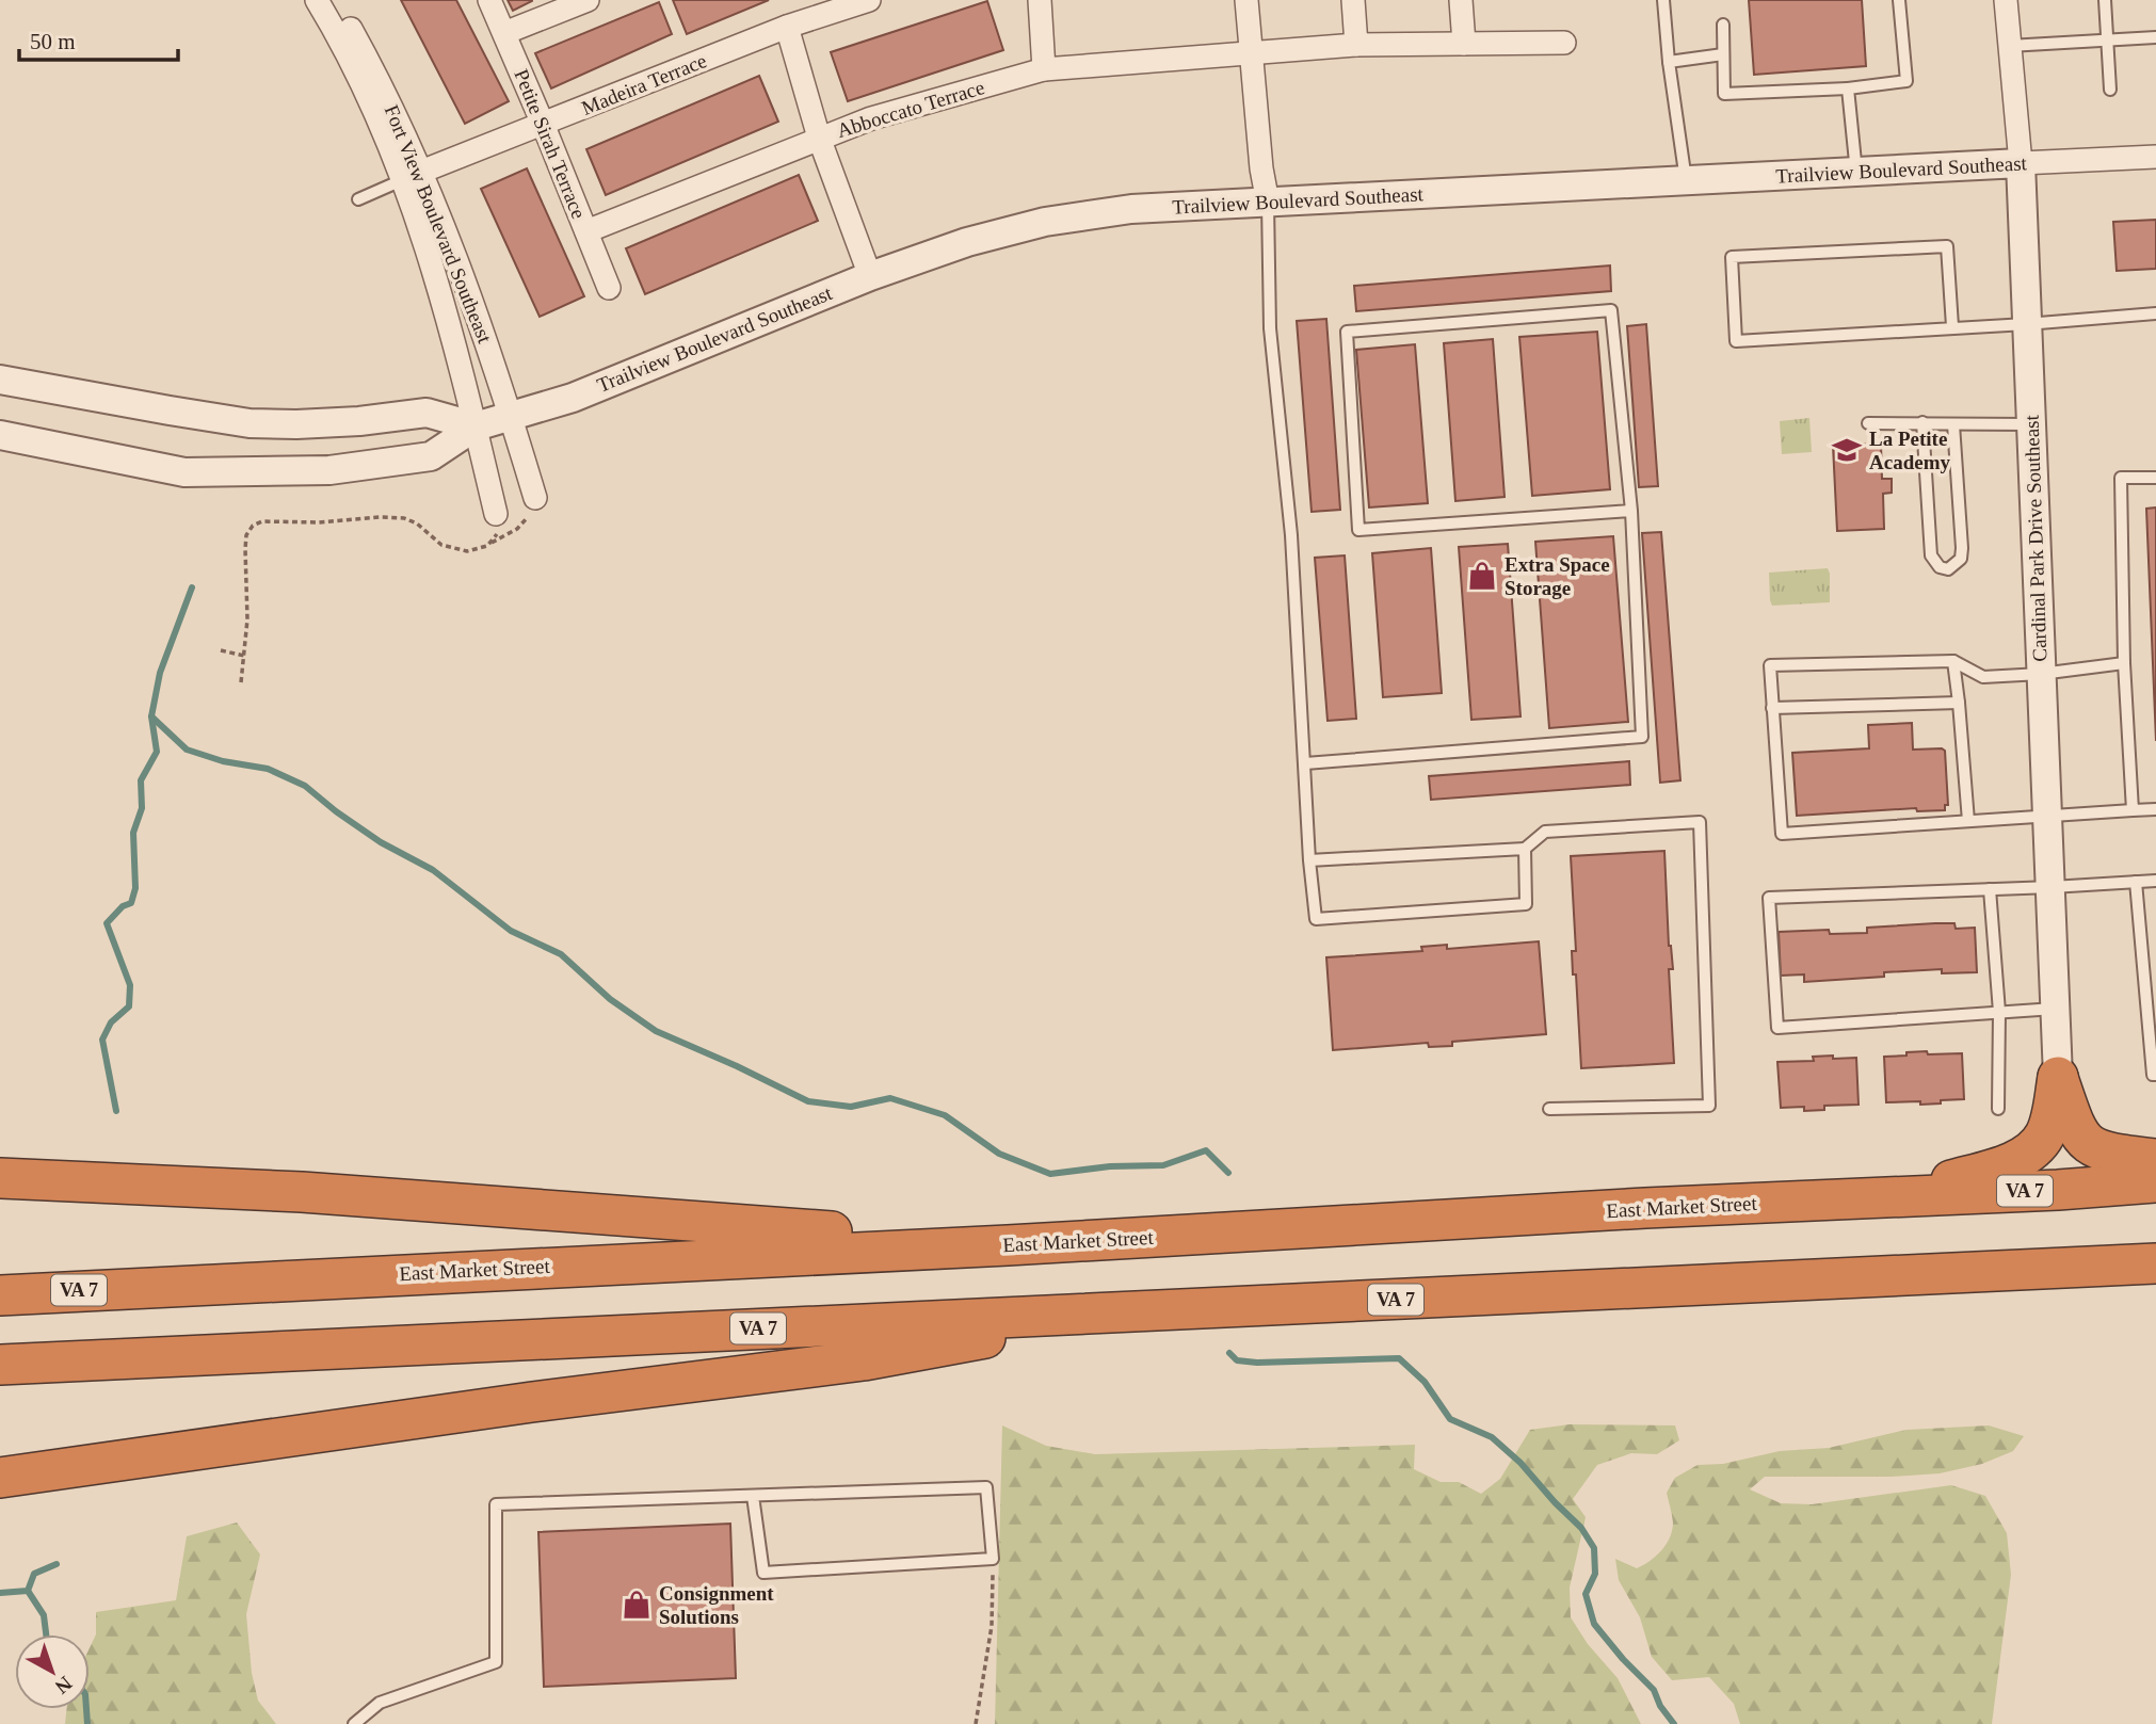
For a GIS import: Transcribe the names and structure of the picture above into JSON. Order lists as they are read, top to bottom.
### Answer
{
  "streets": {
    "highway": ["VA 7", "East Market Street"],
    "street": [
      "Madeira Terrace",
      "Abboccato Terrace",
      "Petite Sirah Terrace",
      "Trailview Boulevard Southeast",
      "Fort View Boulevard Southeast",
      "Cardinal Park Drive Southeast"
    ]
  },
  "crossings": [
    ["Madeira Terrace", "Petite Sirah Terrace"],
    ["Madeira Terrace", "Fort View Boulevard Southeast"],
    ["Abboccato Terrace", "Petite Sirah Terrace"],
    ["Trailview Boulevard Southeast", "Fort View Boulevard Southeast"],
    ["Trailview Boulevard Southeast", "Cardinal Park Drive Southeast"]
  ],
  "places": {
    "school or university": ["La Petite Academy"],
    "shop": ["Extra Space Storage", "Consignment Solutions"]
  },
  "scale_bar": "50 m",
  "north": "bottom right"
}
